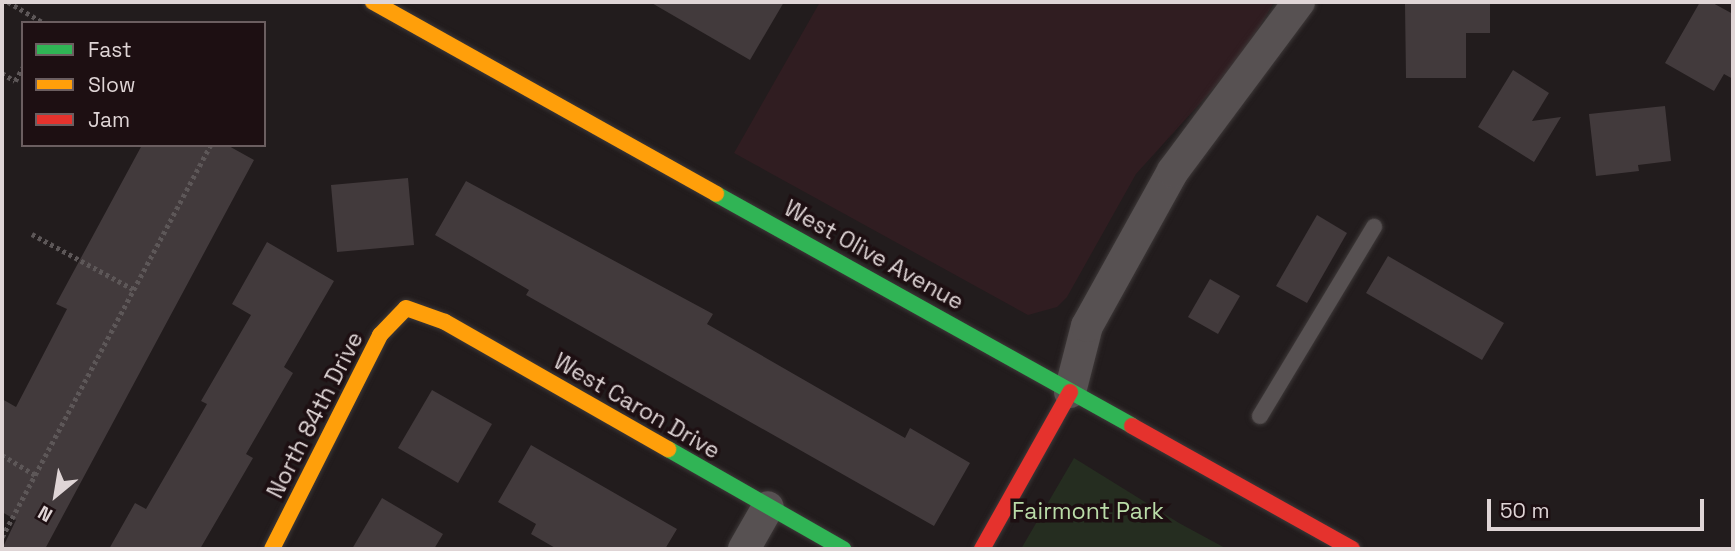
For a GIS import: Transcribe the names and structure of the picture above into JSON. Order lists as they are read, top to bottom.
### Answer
{
  "streets": {
    "main road": ["West Olive Avenue", "West Caron Drive", "North 84th Drive"]
  },
  "crossings": [
    ["West Caron Drive", "North 84th Drive"]
  ],
  "parks": ["Fairmont Park"],
  "legend": ["Fast", "Slow", "Jam"],
  "scale_bar": "50 m",
  "north": "bottom left"
}
